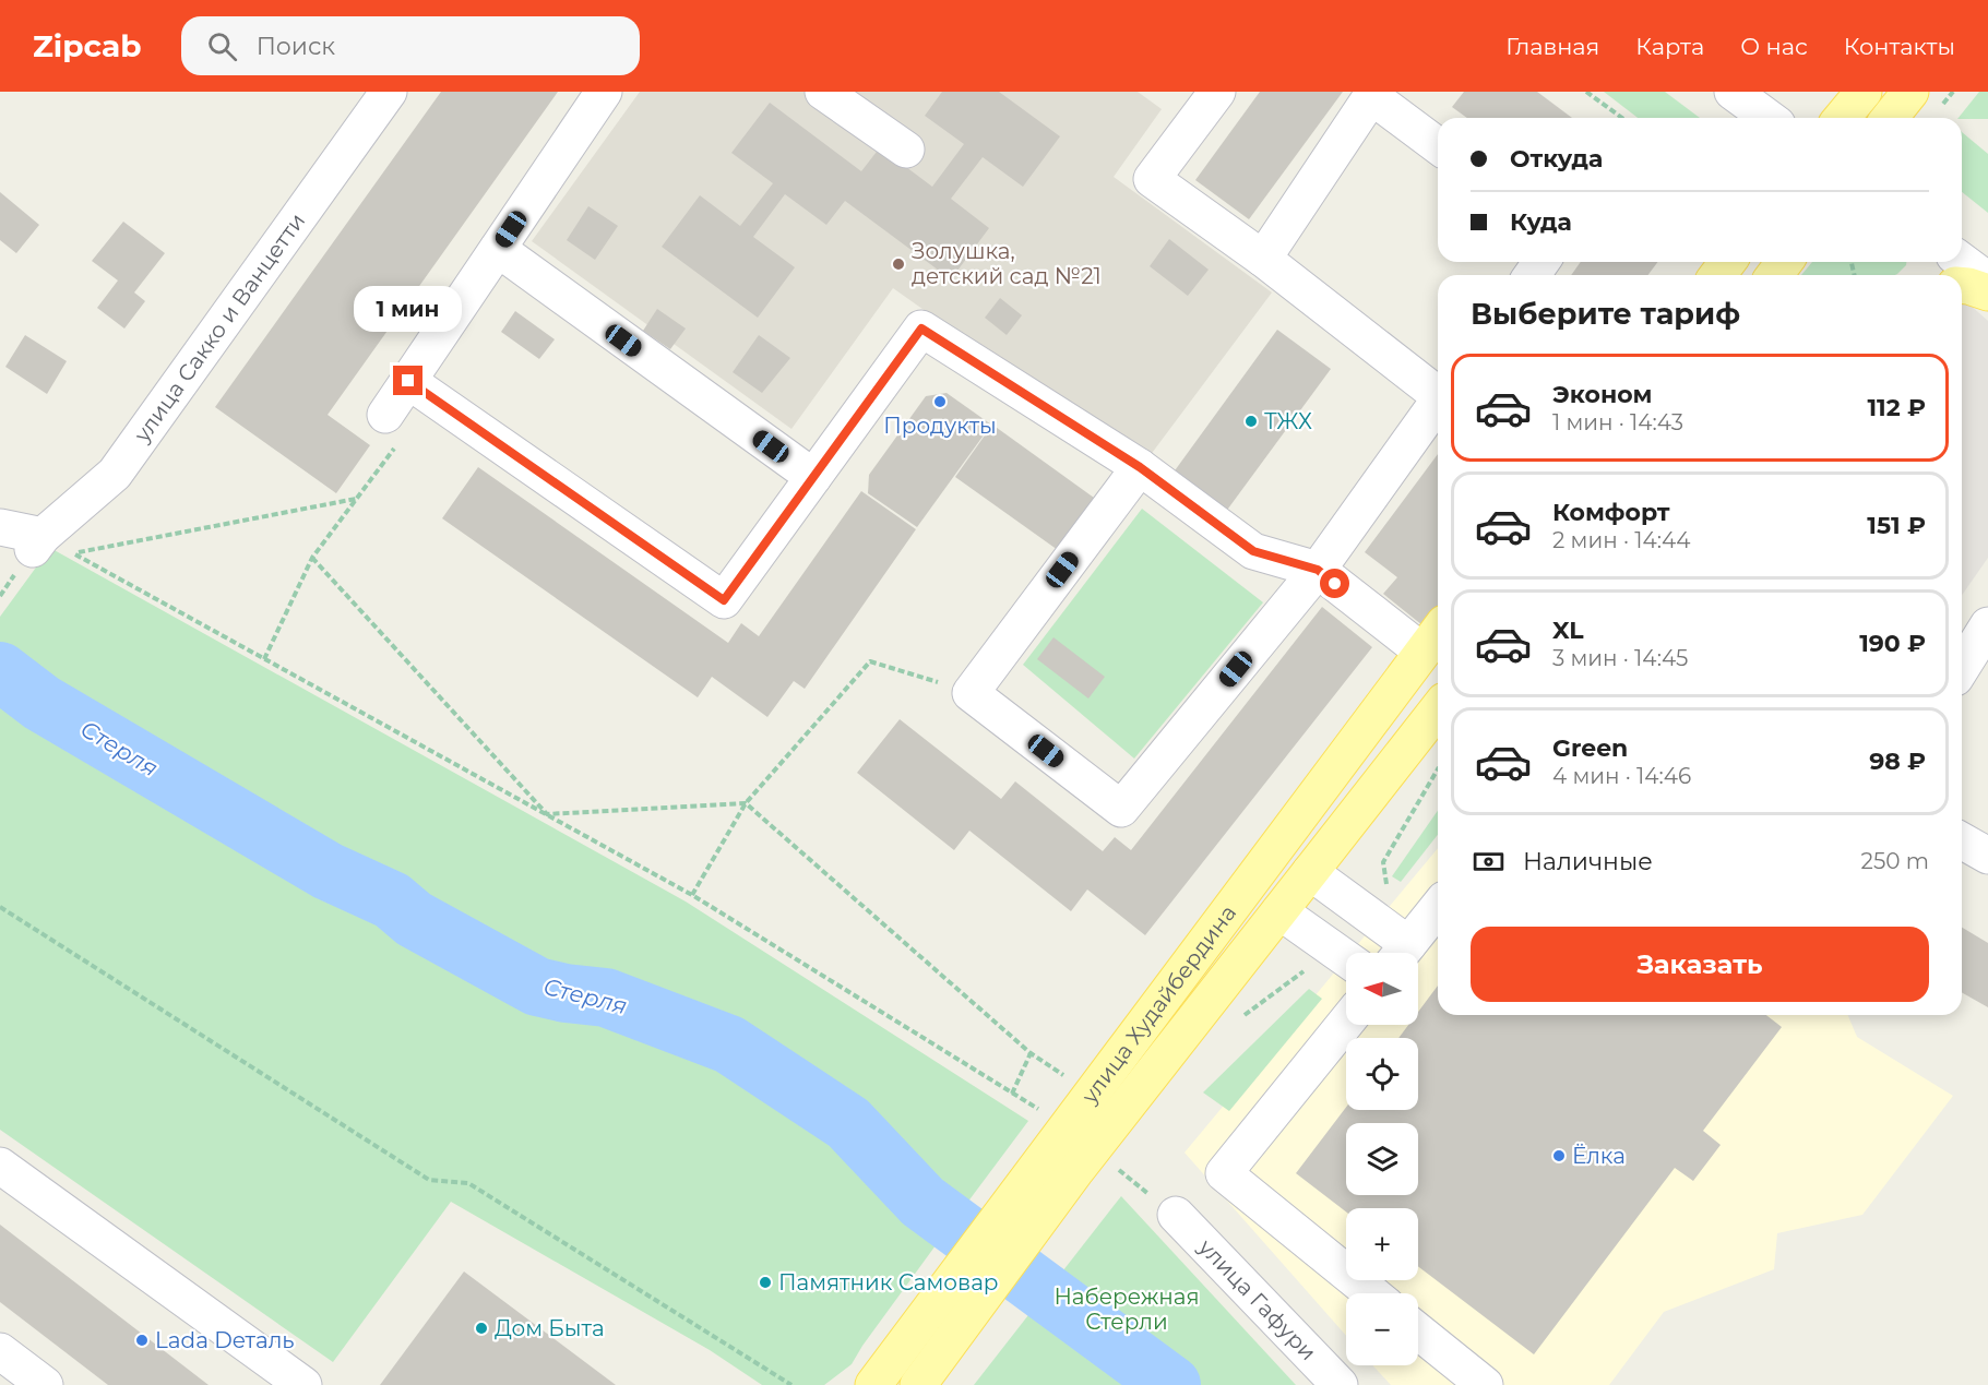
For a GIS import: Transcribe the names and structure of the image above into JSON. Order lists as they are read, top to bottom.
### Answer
{
  "streets": {
    "main road": ["улица Худайбердина"],
    "street": ["улица Сакко и Ванцетти", "улица Гафури"]
  },
  "water": ["Стерля"],
  "parks": ["Набережная Стерли"],
  "places": [
    "Золушка, детский сад №21",
    "Продукты",
    "ТЖХ",
    "Ёлка",
    "Памятник Самовар",
    "Дом Быта",
    "Lada Dеталь"
  ],
  "north": "left",
  "page": {
    "header": "Zipcab",
    "search": "Поиск",
    "nav": [
      "Главная",
      "Карта",
      "О нас",
      "Контакты"
    ],
    "banner": ["Откуда", "Куда"],
    "heading": "Выберите тариф",
    "bubble": "1 мин",
    "list": [
      {
        "name": "Эконом",
        "note": "1 мин · 14:43",
        "value": "112 ₽"
      },
      {
        "name": "Комфорт",
        "note": "2 мин · 14:44",
        "value": "151 ₽"
      },
      {
        "name": "XL",
        "note": "3 мин · 14:45",
        "value": "190 ₽"
      },
      {
        "name": "Green",
        "note": "4 мин · 14:46",
        "value": "98 ₽"
      }
    ],
    "pay": ["Наличные", "250 m"],
    "buttons": "Заказать",
    "map_buttons": ["+", "−"]
  }
}
